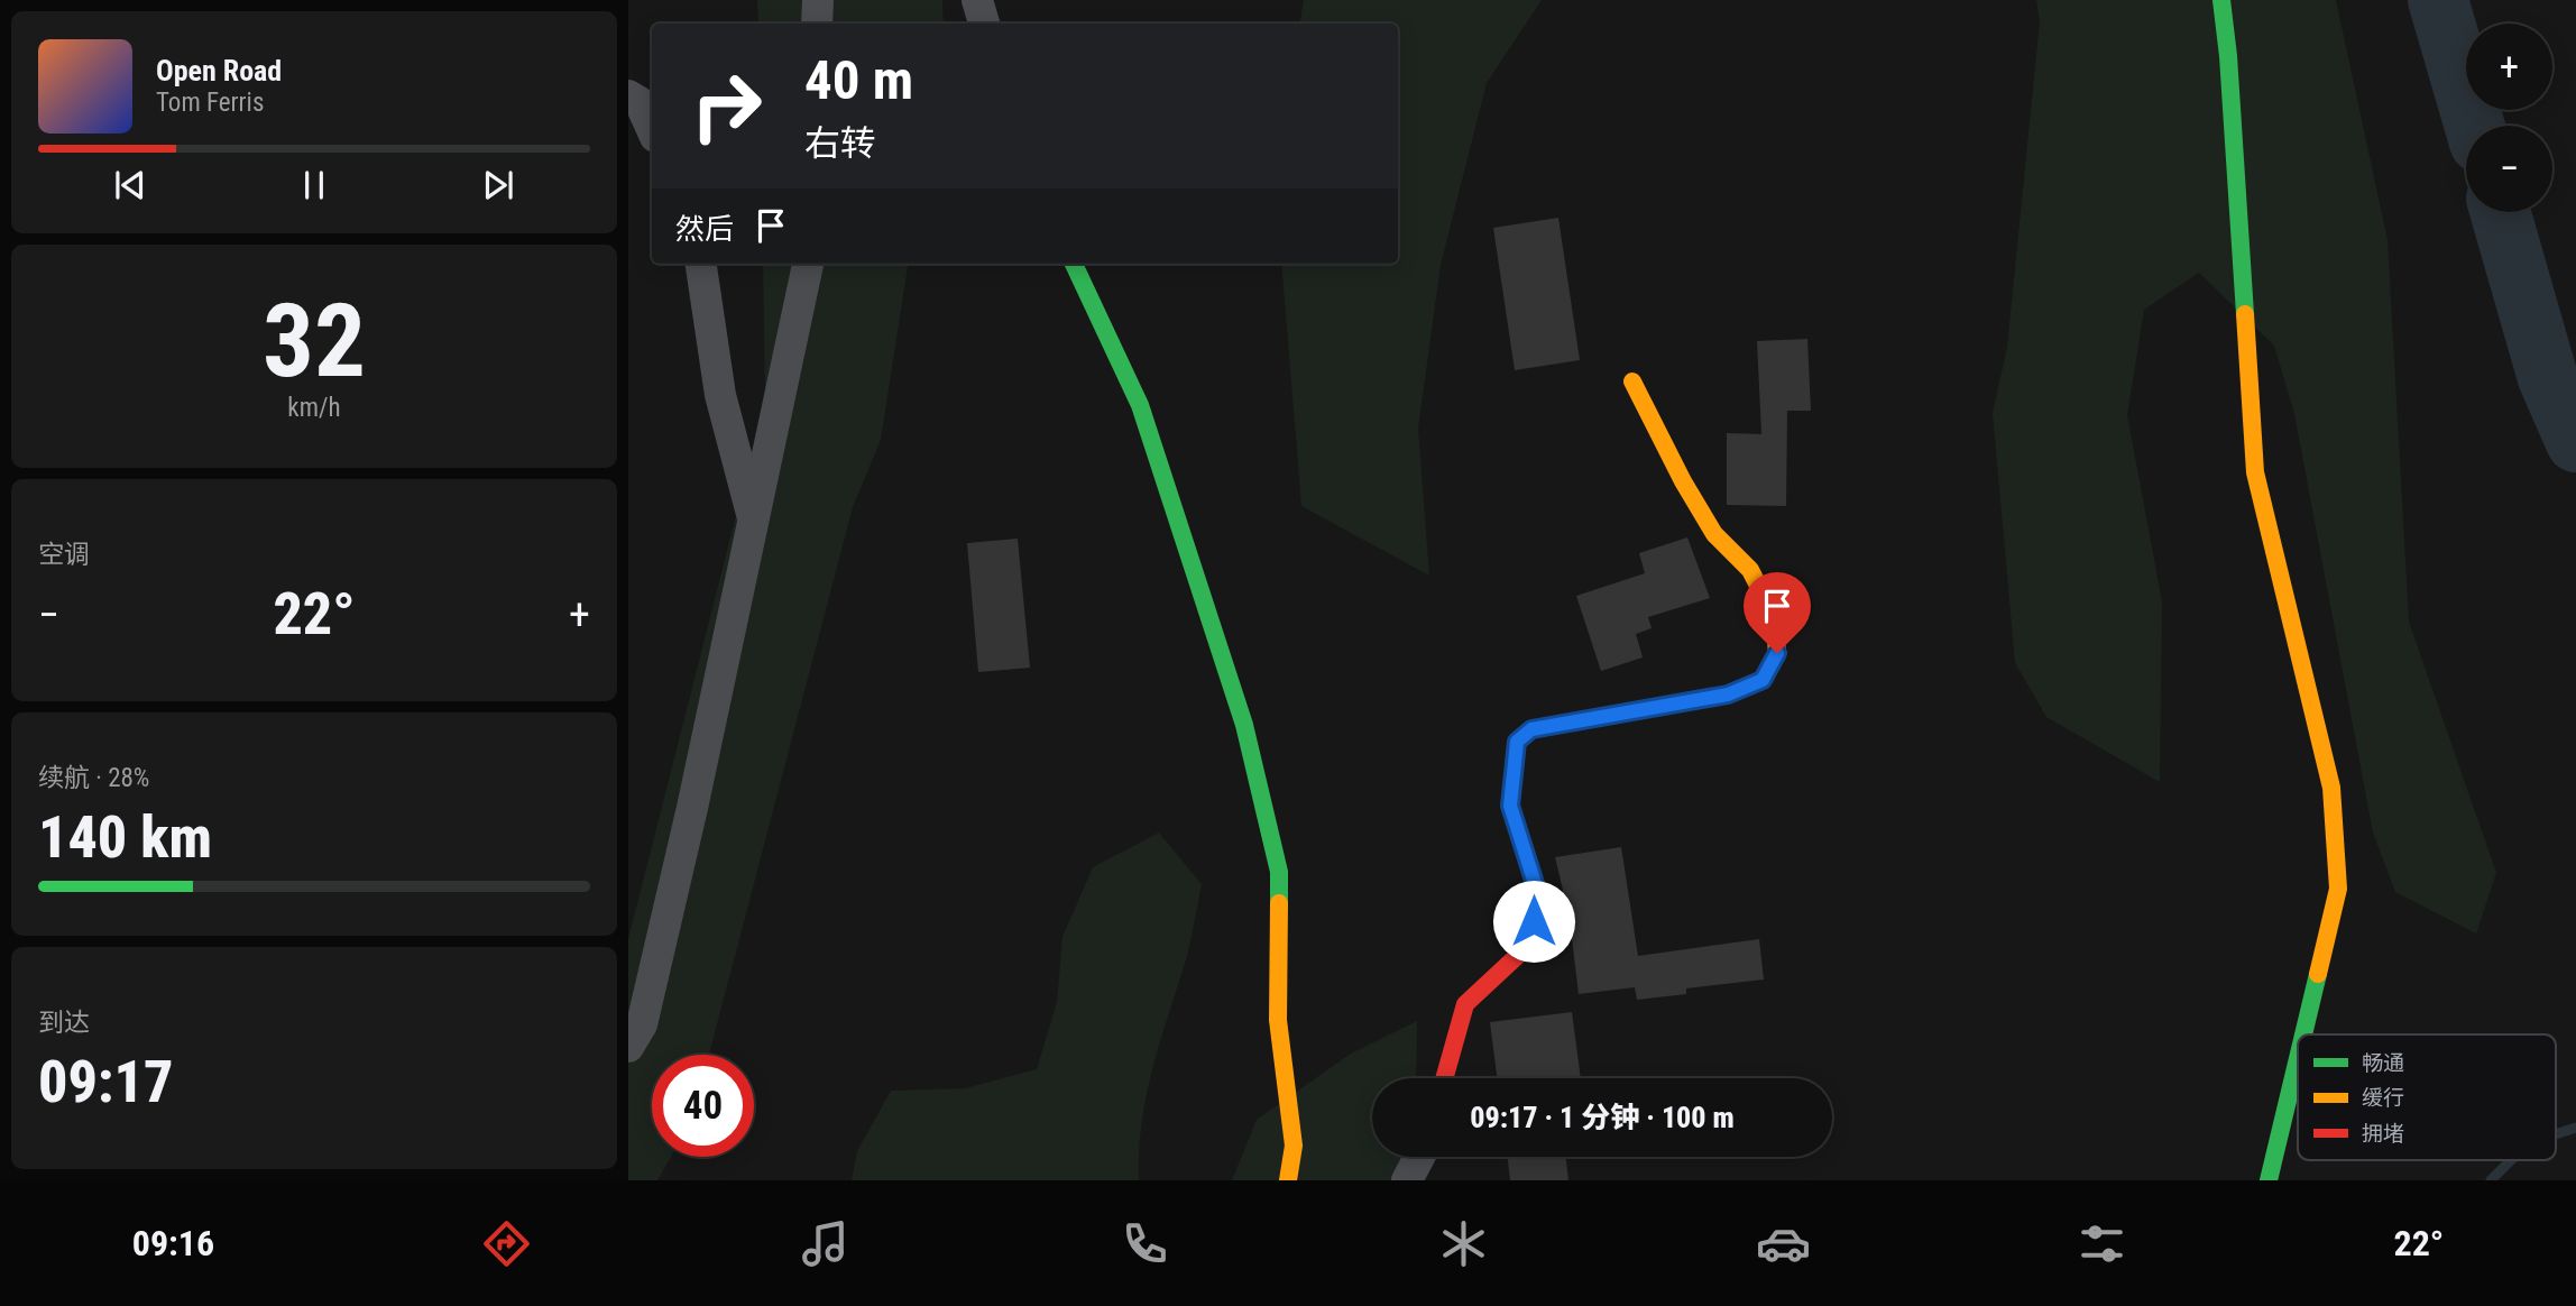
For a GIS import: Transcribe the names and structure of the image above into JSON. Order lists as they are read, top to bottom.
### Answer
{
  "legend": ["畅通", "缓行", "拥堵"],
  "page": {
    "map_buttons": ["+", "−"],
    "turn": ["40 m", "右转"],
    "song": ["Open Road", "Tom Ferris"],
    "then": "然后",
    "tile": [
      ["32", "km/h"],
      "空调",
      ["续航 · 28%", "140 km"],
      ["到达", "09:17"]
    ],
    "heat": ["−", "22°", "+"],
    "limit": "40",
    "trip": "09:17 · 1 分钟 · 100 m",
    "tabs": ["09:16", "22°"]
  }
}
